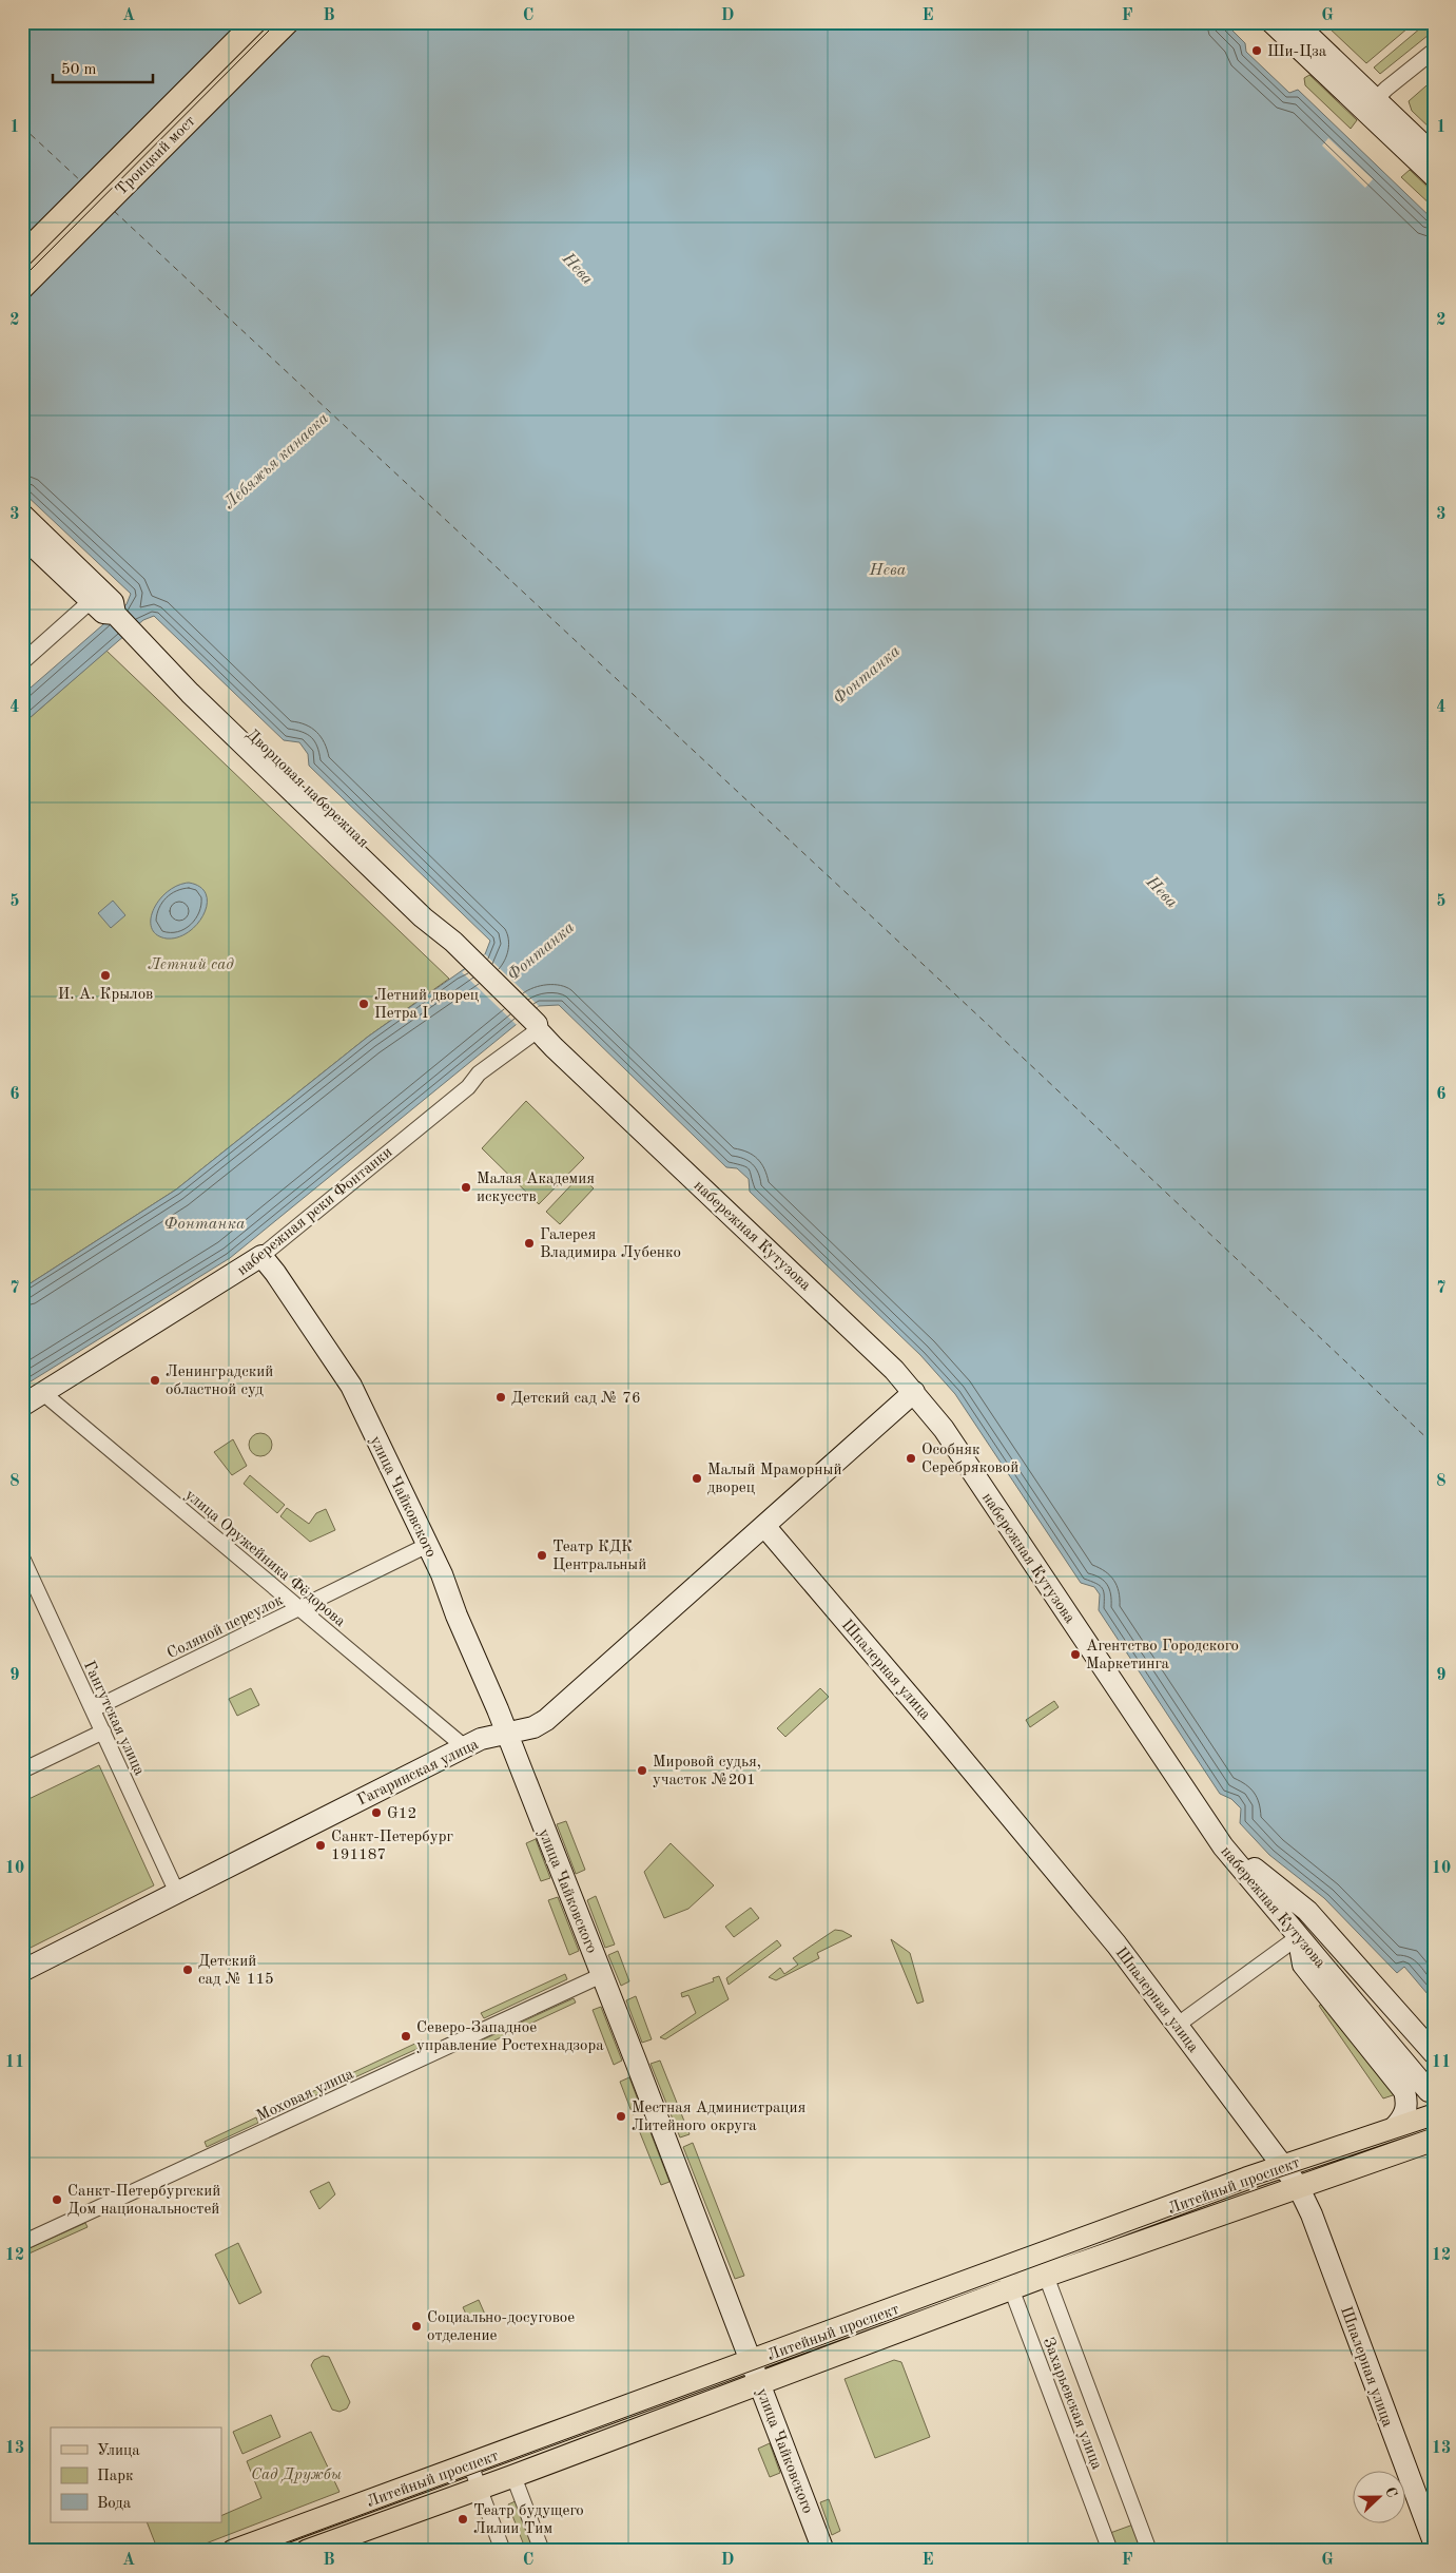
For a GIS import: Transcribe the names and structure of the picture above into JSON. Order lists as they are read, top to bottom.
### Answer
{
  "streets": {
    "main road": [
      "Троицкий мост",
      "Дворцовая набережная",
      "набережная реки Фонтанки",
      "набережная Кутузова",
      "улица Чайковского",
      "Шпалерная улица",
      "Гагаринская улица",
      "Литейный проспект"
    ],
    "street": [
      "улица Оружейника Фёдорова",
      "Соляной переулок",
      "Гангутская улица",
      "Моховая улица",
      "Захарьевская улица"
    ]
  },
  "crossings": [
    ["Дворцовая набережная", "набережная реки Фонтанки"],
    ["Дворцовая набережная", "набережная Кутузова"],
    ["набережная реки Фонтанки", "набережная Кутузова"],
    ["набережная реки Фонтанки", "улица Чайковского"],
    ["набережная реки Фонтанки", "улица Оружейника Фёдорова"],
    ["набережная Кутузова", "Гагаринская улица"],
    ["улица Чайковского", "Соляной переулок"],
    ["улица Чайковского", "Гагаринская улица"],
    ["улица Чайковского", "Моховая улица"],
    ["улица Чайковского", "Литейный проспект"],
    ["улица Оружейника Фёдорова", "Соляной переулок"],
    ["улица Оружейника Фёдорова", "Гагаринская улица"],
    ["Соляной переулок", "Гангутская улица"],
    ["Шпалерная улица", "Гагаринская улица"],
    ["Шпалерная улица", "Литейный проспект"],
    ["Гангутская улица", "Гагаринская улица"],
    ["Литейный проспект", "Захарьевская улица"]
  ],
  "water": ["Нева", "Лебяжья канавка", "Фонтанка"],
  "parks": ["Летний сад", "Сад Дружбы"],
  "places": [
    "Ши-Цза",
    "И. А. Крылов",
    "Летний дворец Петра I",
    "Малая Академия искусств",
    "Галерея Владимира Лубенко",
    "Ленинградский областной суд",
    "Детский сад № 76",
    "Особняк Серебряковой",
    "Малый Мраморный дворец",
    "Театр КДК Центральный",
    "Агентство Городского Маркетинга",
    "Мировой судья, участок №201",
    "G12",
    "Санкт-Петербург 191187",
    "Детский сад № 115",
    "Северо-Западное управление Ростехнадзора",
    "Местная Администрация Литейного округа",
    "Санкт-Петербургский Дом национальностей",
    "Социально-досуговое отделение",
    "Театр будущего Лилии Тим"
  ],
  "legend": ["Улица", "Парк", "Вода"],
  "scale_bar": "50 m",
  "north": "right",
  "grid": {
    "columns": [
      "A",
      "B",
      "C",
      "D",
      "E",
      "F",
      "G"
    ],
    "rows": [
      "1",
      "2",
      "3",
      "4",
      "5",
      "6",
      "7",
      "8",
      "9",
      "10",
      "11",
      "12",
      "13"
    ]
  }
}
